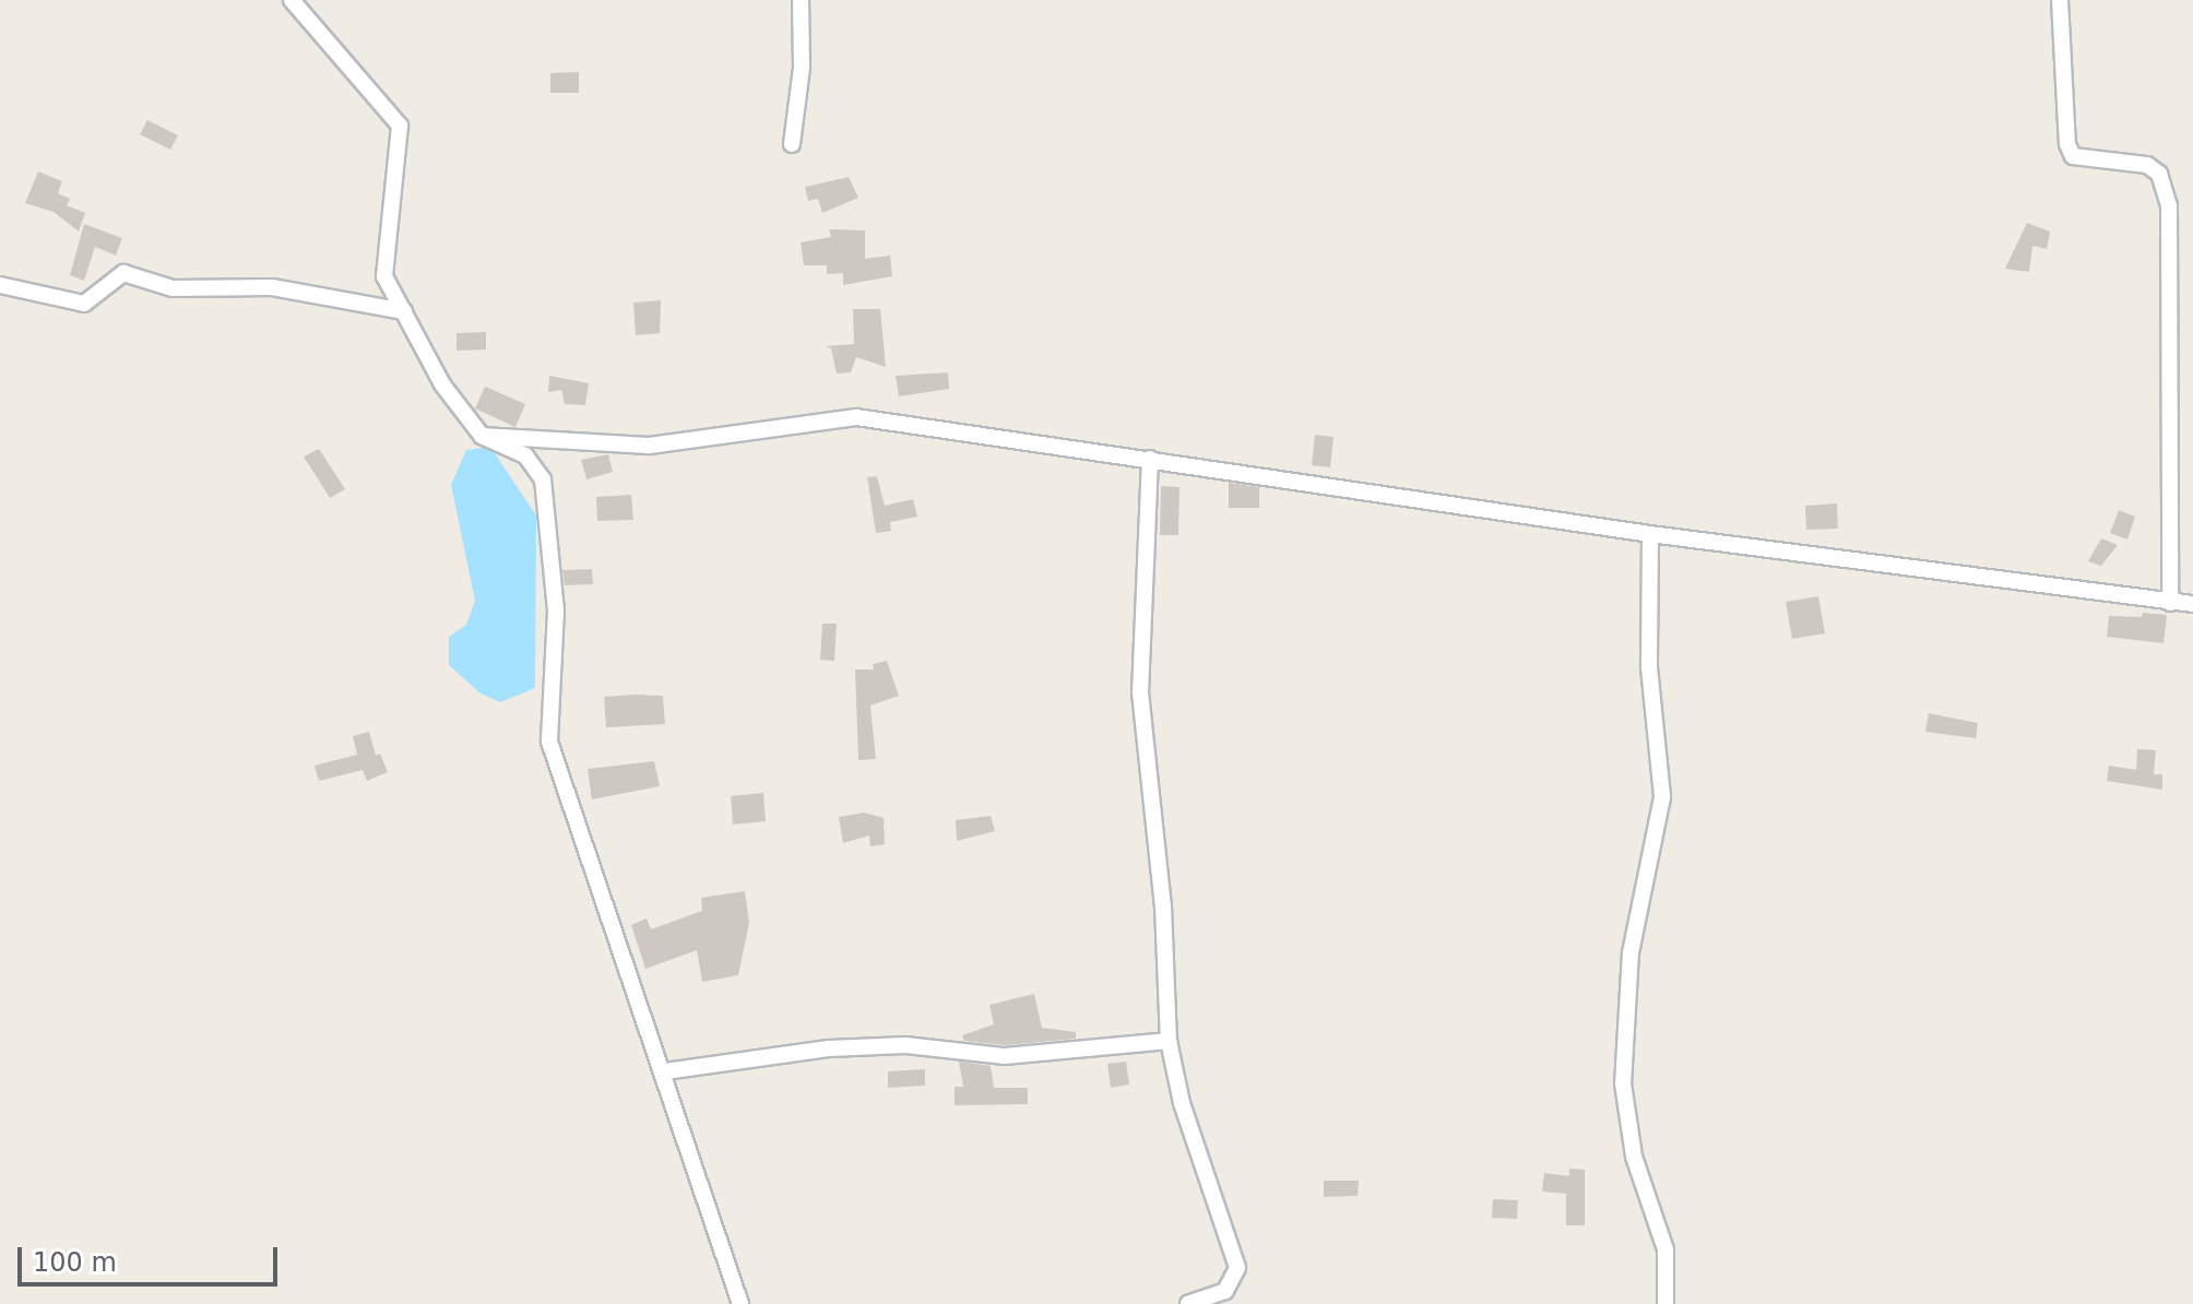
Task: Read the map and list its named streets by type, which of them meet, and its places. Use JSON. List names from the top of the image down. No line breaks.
{"scale_bar":"100 m"}
